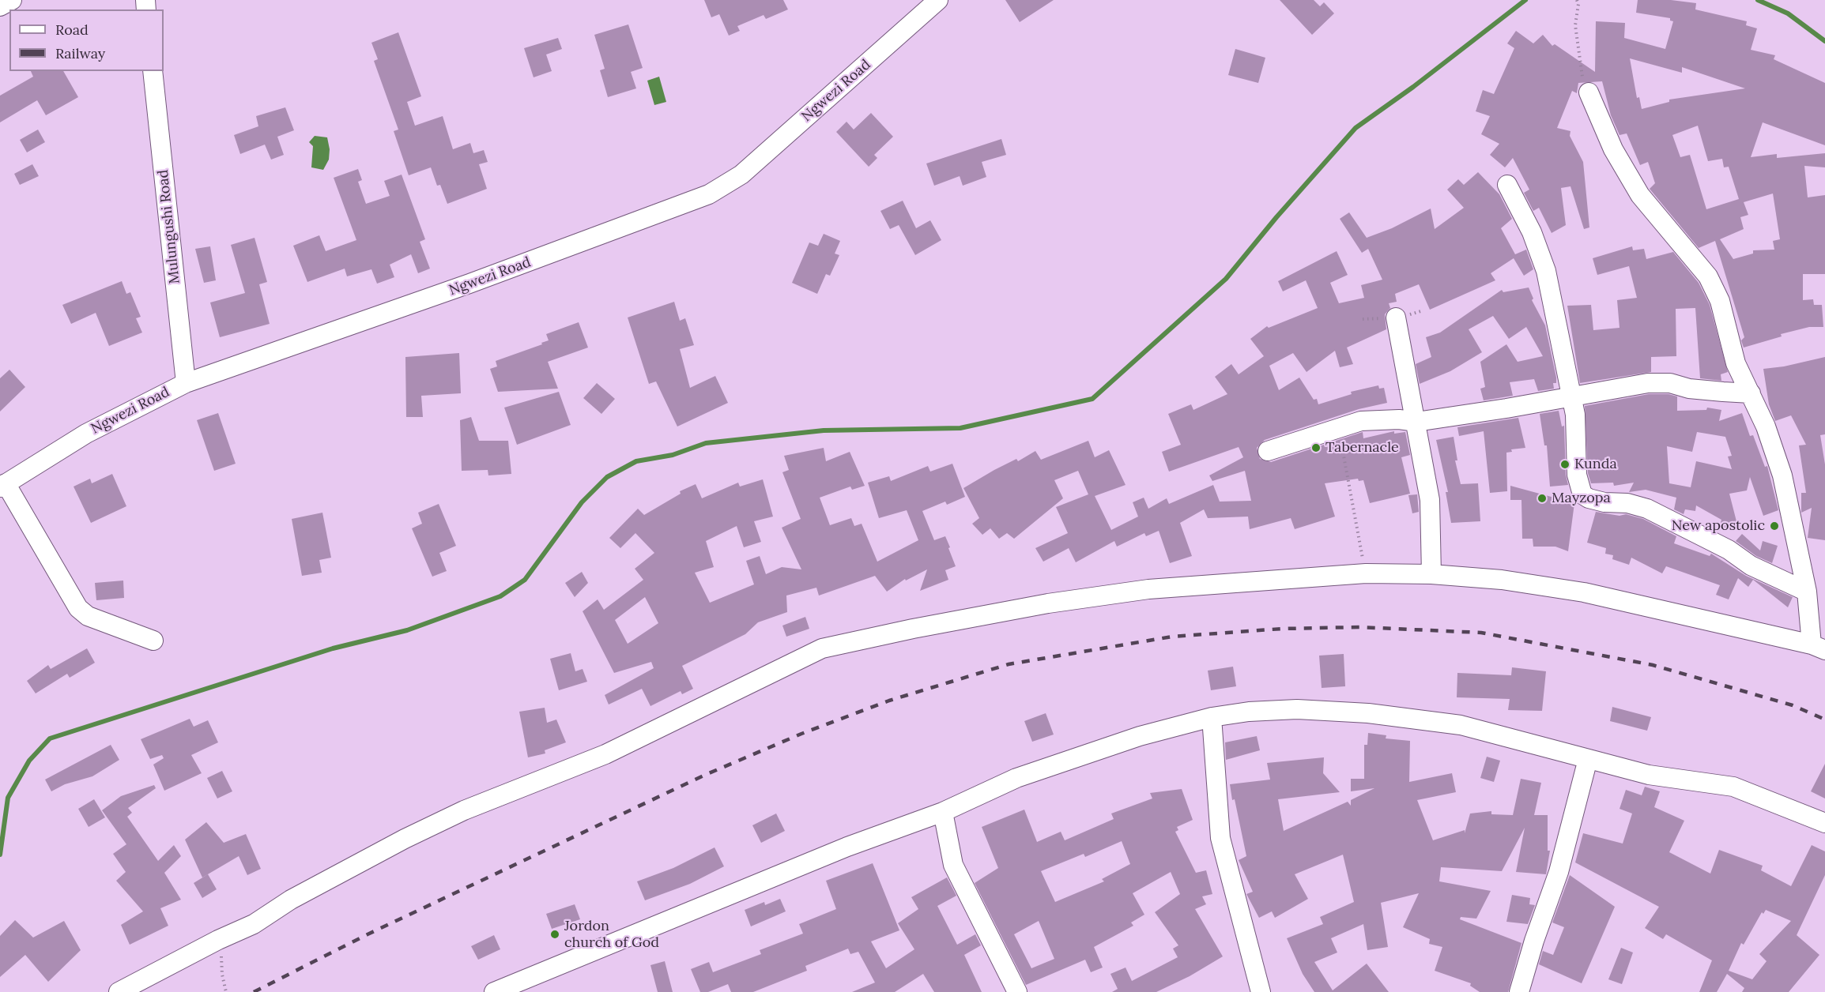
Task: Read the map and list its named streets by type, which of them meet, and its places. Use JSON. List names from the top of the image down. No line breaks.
{"streets":{"street":["Ngwezi Road","Mulungushi Road"]},"crossings":[["Ngwezi Road","Mulungushi Road"]],"places":["Tabernacle","Kunda","Mayzopa","New apostolic","Jordon church of God"],"legend":["Road","Railway"]}
